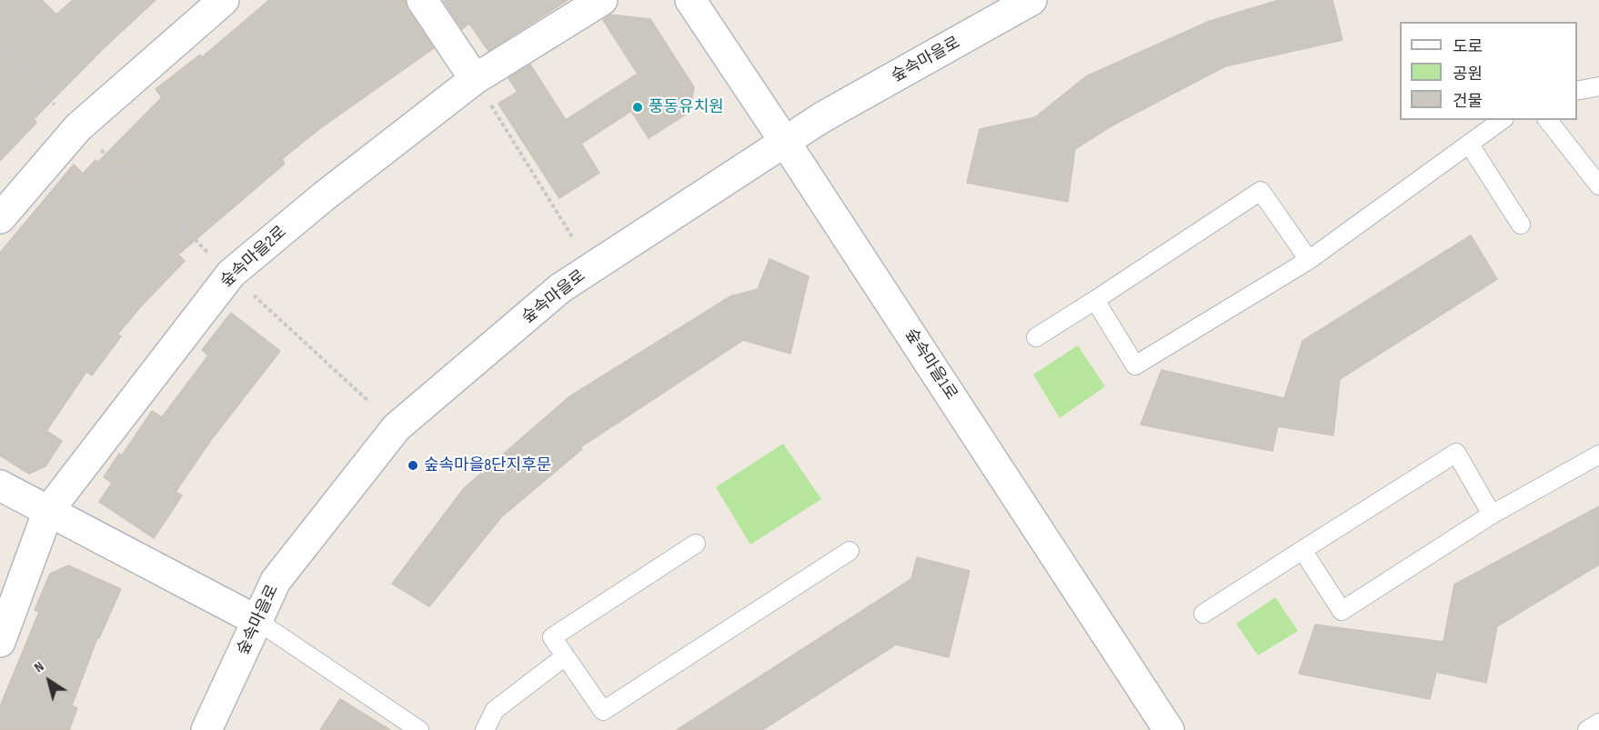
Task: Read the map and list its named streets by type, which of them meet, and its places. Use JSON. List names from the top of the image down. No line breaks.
{"streets":{"street":["숲속마을로","숲속마을2로","숲속마을1로"]},"crossings":[["숲속마을로","숲속마을1로"]],"places":["풍동유치원","숲속마을8단지후문"],"legend":["도로","공원","건물"],"north":"top left"}
